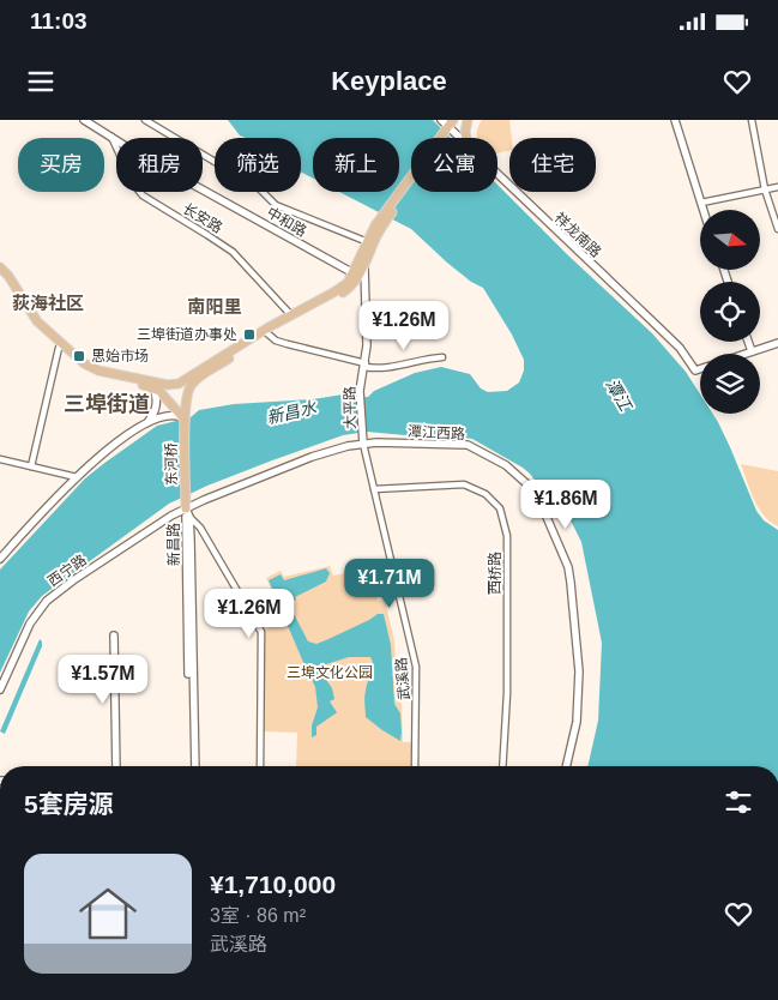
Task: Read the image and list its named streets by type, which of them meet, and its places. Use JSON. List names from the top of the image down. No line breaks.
{"streets":{"main road":["东河桥"],"street":["长安路","中和路","祥龙南路","大平路","潭江西路","新昌路","西宁路","西桥路","武溪路"]},"crossings":[["长安路","中和路"],["大平路","潭江西路"],["大平路","东河桥"],["大平路","武溪路"],["潭江西路","东河桥"],["潭江西路","新昌路"],["潭江西路","西宁路"],["潭江西路","武溪路"],["东河桥","新昌路"],["东河桥","西宁路"],["新昌路","西宁路"],["西桥路","武溪路"]],"districts":["荻海社区","南阳里","三埠街道"],"water":["潭江","新昌水"],"parks":["三埠文化公园"],"places":{"transit":["三埠街道办事处","思始市场"]},"north":"right","page":{"status":"11:03","header":"Keyplace","chip":["买房","租房","筛选","新上","公寓","住宅"],"price":["¥1.26M","¥1.86M","¥1.71M","¥1.26M","¥1.57M"],"heading":"5套房源","list":[{"name":"¥1,710,000","note":"3室 · 86 m² · 武溪路"}]}}
